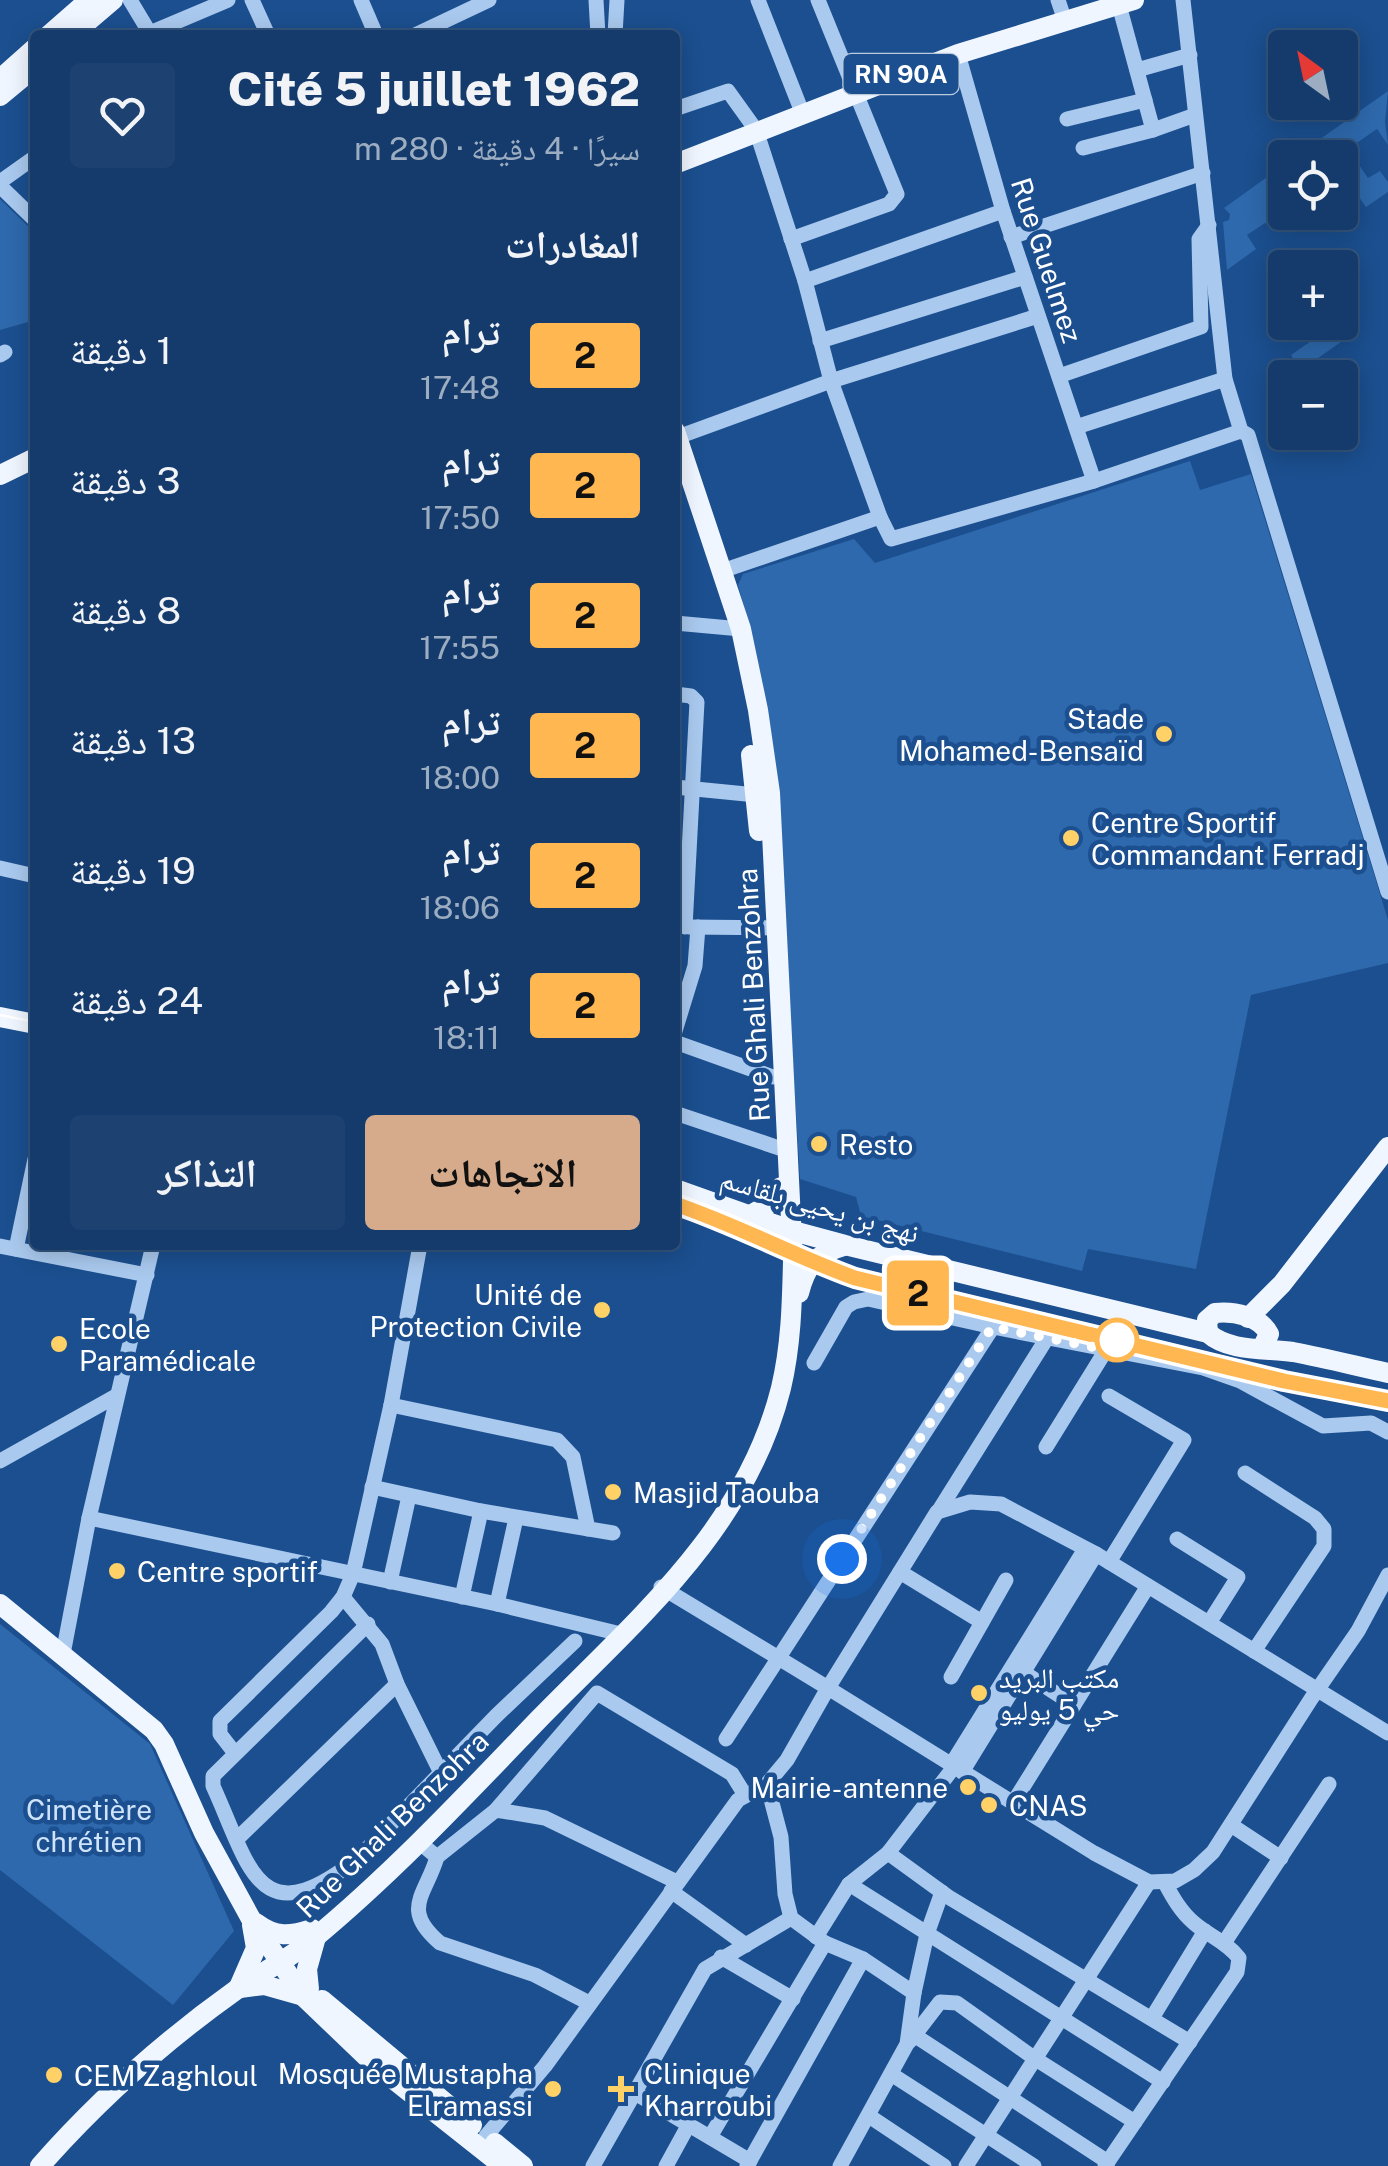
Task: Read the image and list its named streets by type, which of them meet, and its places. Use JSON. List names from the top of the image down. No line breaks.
{"streets":{"main road":["RN 90A","Rue Ghali Benzohra","نهج بن يحيى بلقاسم"],"street":["Rue Guelmez"]},"crossings":[["RN 90A","Rue Guelmez"],["Rue Ghali Benzohra","نهج بن يحيى بلقاسم"]],"parks":["Cimetière chrétien"],"places":{"other":["Stade Mohamed-Bensaïd","Centre Sportif Commandant Ferradj","Resto","Unité de Protection Civile","Ecole Paramédicale","Masjid Taouba","Centre sportif","مكتب البريد حي 5 يوليو","Mairie-antenne","CNAS","CEM Zaghloul","Mosquée Mustapha Elramassi"],"health":["Clinique Kharroubi"]},"lines":["tram line 2"],"north":"top left","page":{"on_map":"2","map_buttons":["+","−"],"heading":[["Cité 5 juillet 1962","سيرًا · 4 دقيقة · 280 m"],"المغادرات"],"list":[{"mark":"2","name":"ترام","note":"17:48","value":"1 دقيقة"},{"mark":"2","name":"ترام","note":"17:50","value":"3 دقيقة"},{"mark":"2","name":"ترام","note":"17:55","value":"8 دقيقة"},{"mark":"2","name":"ترام","note":"18:00","value":"13 دقيقة"},{"mark":"2","name":"ترام","note":"18:06","value":"19 دقيقة"},{"mark":"2","name":"ترام","note":"18:11","value":"24 دقيقة"}],"buttons":["الاتجاهات","التذاكر"]}}
